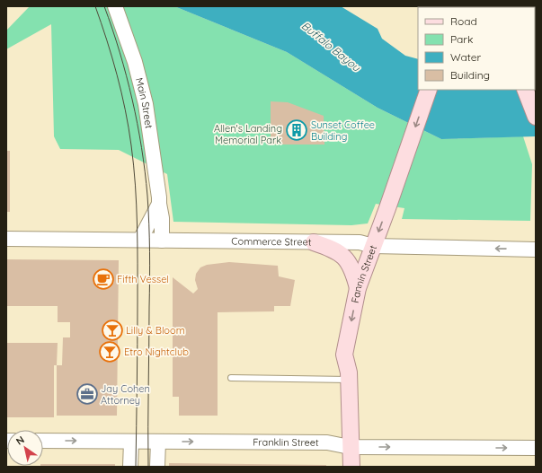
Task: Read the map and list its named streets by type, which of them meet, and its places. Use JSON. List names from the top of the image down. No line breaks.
{"streets":{"main road":["Main Street","Commerce Street","Fannin Street","Franklin Street"]},"crossings":[["Main Street","Commerce Street"],["Commerce Street","Fannin Street"],["Fannin Street","Franklin Street"]],"one_way":["Fannin Street","Franklin Street"],"water":["Buffalo Bayou"],"parks":["Allen's Landing Memorial Park"],"places":{"building":["Sunset Coffee Building"],"cafe":["Fifth Vessel"],"bar":["Lilly & Bloom","Etro Nightclub"],"office":["Jay Cohen Attorney"]},"legend":["Road","Park","Water","Building"],"north":"top left"}
